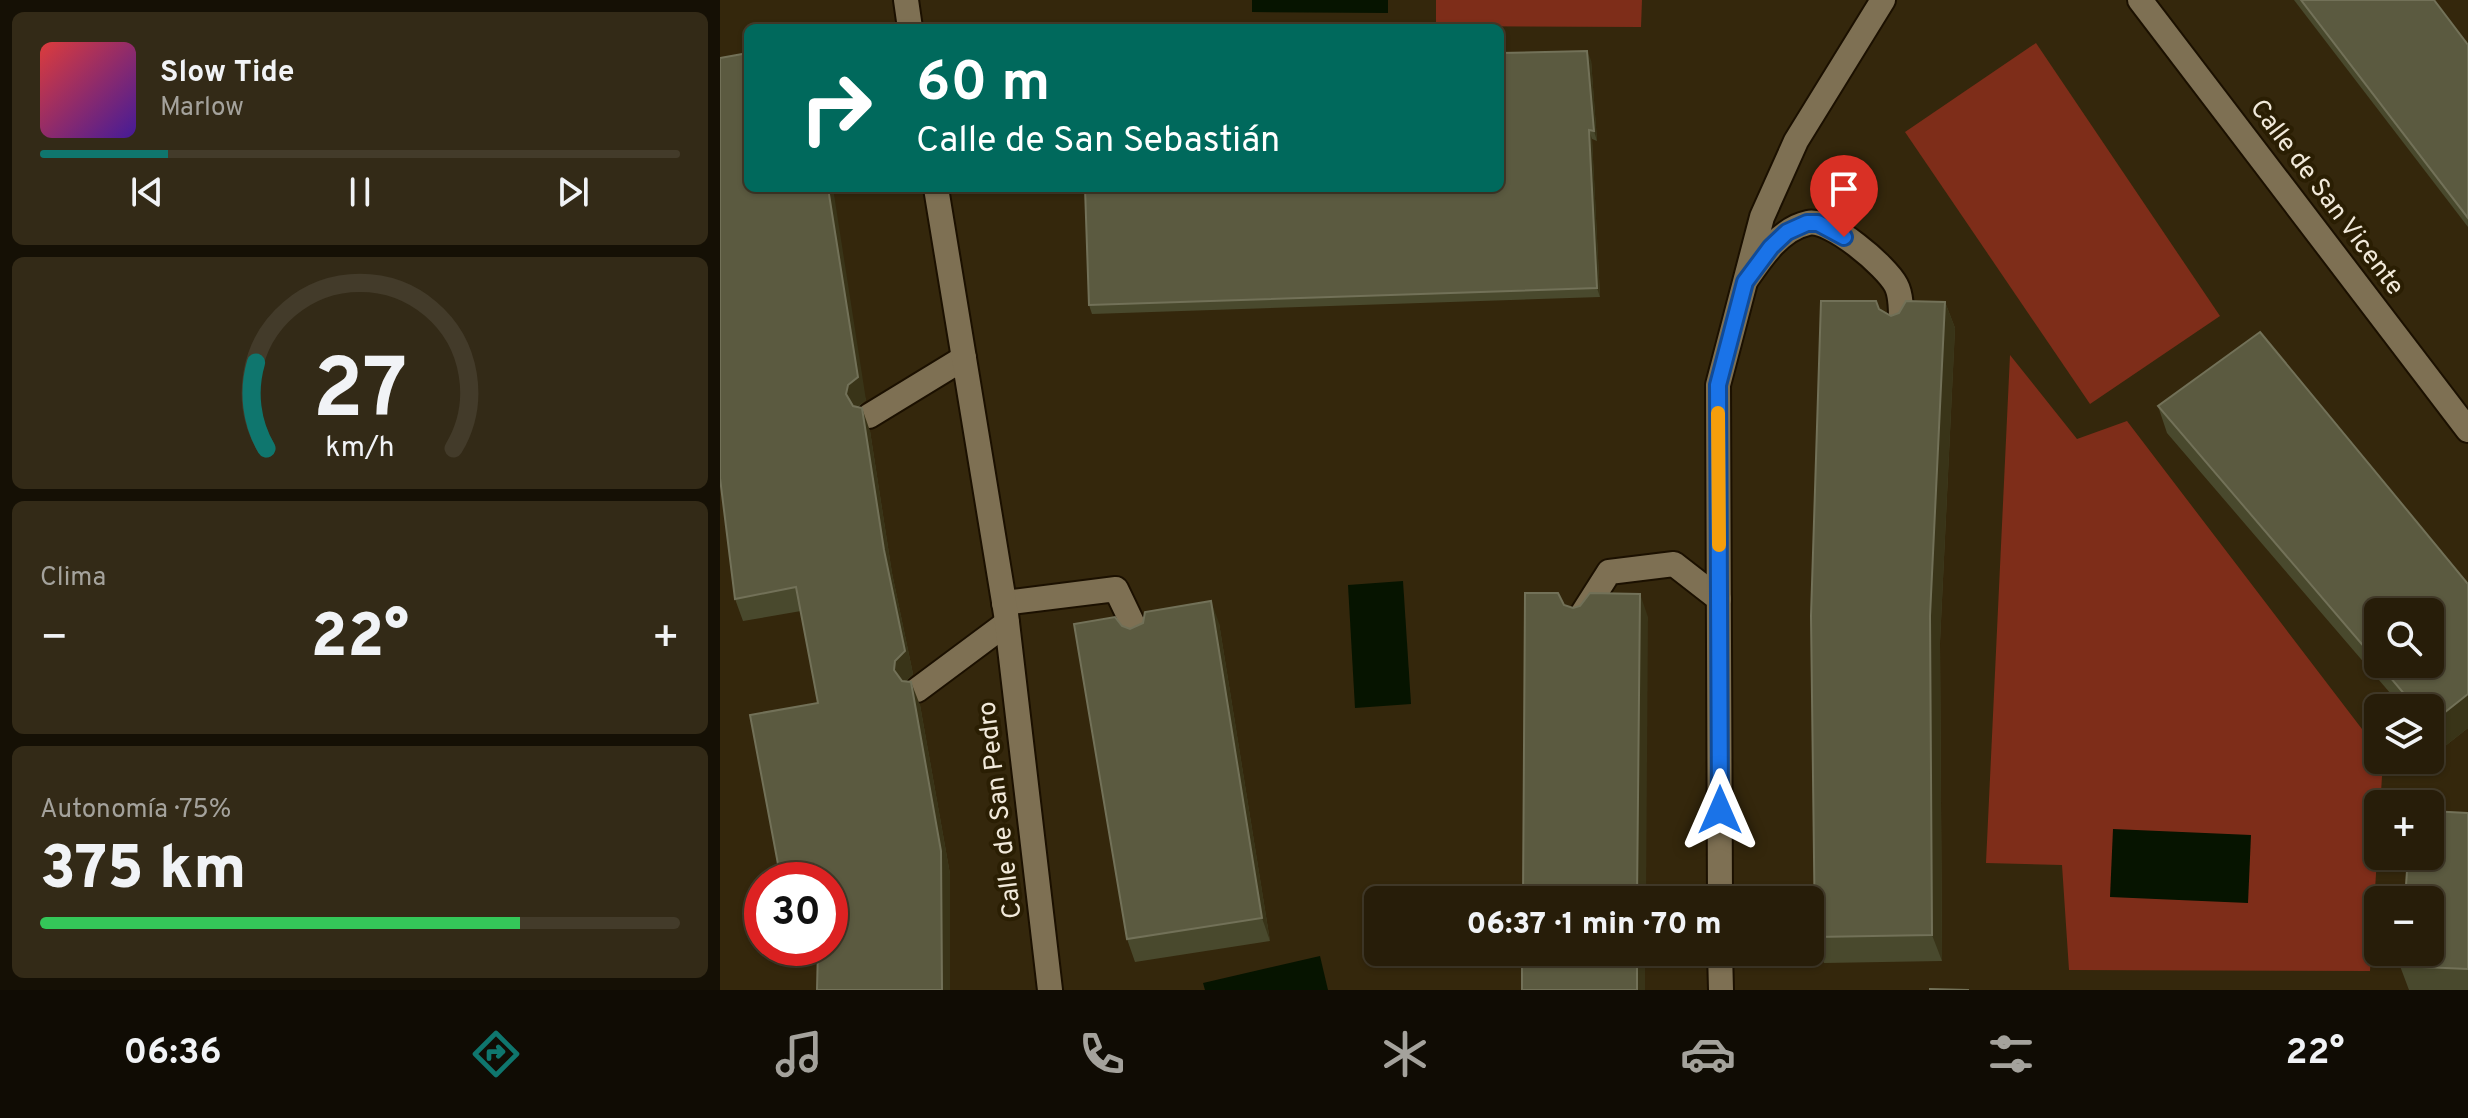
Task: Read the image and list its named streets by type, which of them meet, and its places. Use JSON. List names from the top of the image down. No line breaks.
{"streets":{"street":["Calle de San Vicente","Calle de San Pedro"]},"page":{"turn":["60 m","Calle de San Sebastián"],"song":["Slow Tide","Marlow"],"tile":["Clima",["Autonomía · 75%","375 km"]],"map_buttons":["+","−"],"heat":["−","22°","+"],"limit":"30","trip":"06:37 · 1 min · 70 m","tabs":["06:36","22°"],"gauge":["27","km/h"]}}
